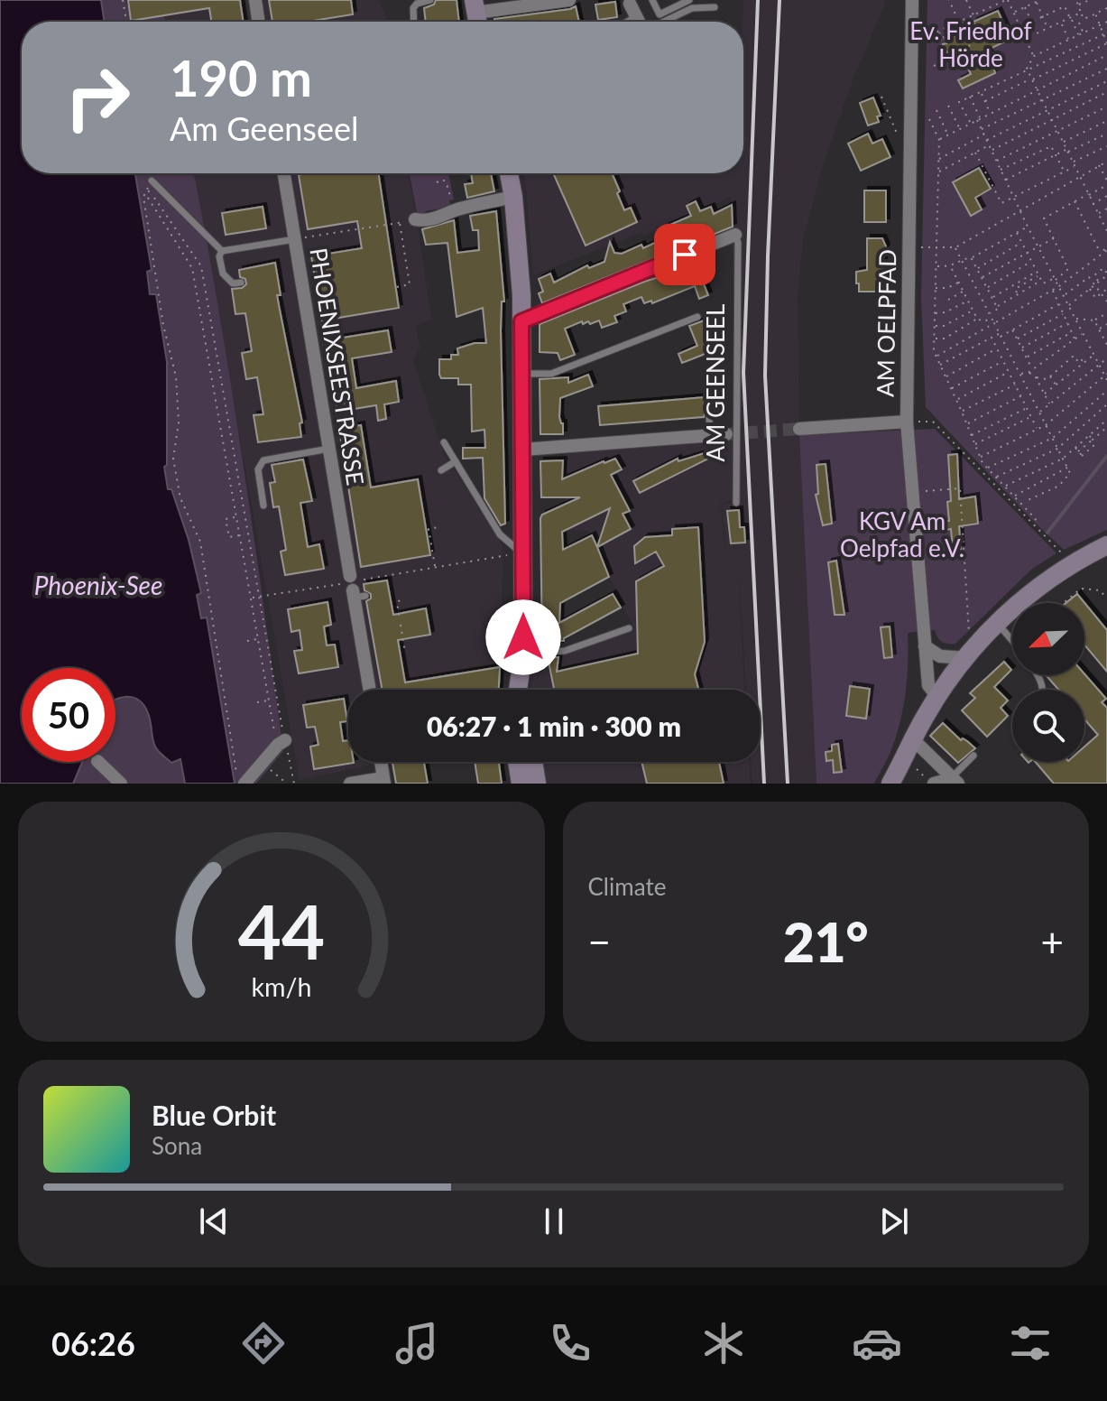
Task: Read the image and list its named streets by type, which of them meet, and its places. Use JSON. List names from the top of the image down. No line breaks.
{"streets":{"street":["AM OELPFAD","PHOENIXSEESTRASSE","AM GEENSEEL"]},"water":["Phoenix-See"],"parks":["Ev. Friedhof Hörde","KGV Am Oelpfad e.V."],"north":"bottom left","page":{"turn":["190 m","Am Geenseel"],"limit":"50","trip":"06:27 · 1 min · 300 m","tile":"Climate","heat":["−","21°","+"],"song":["Blue Orbit","Sona"],"tabs":"06:26","gauge":["44","km/h"]}}
